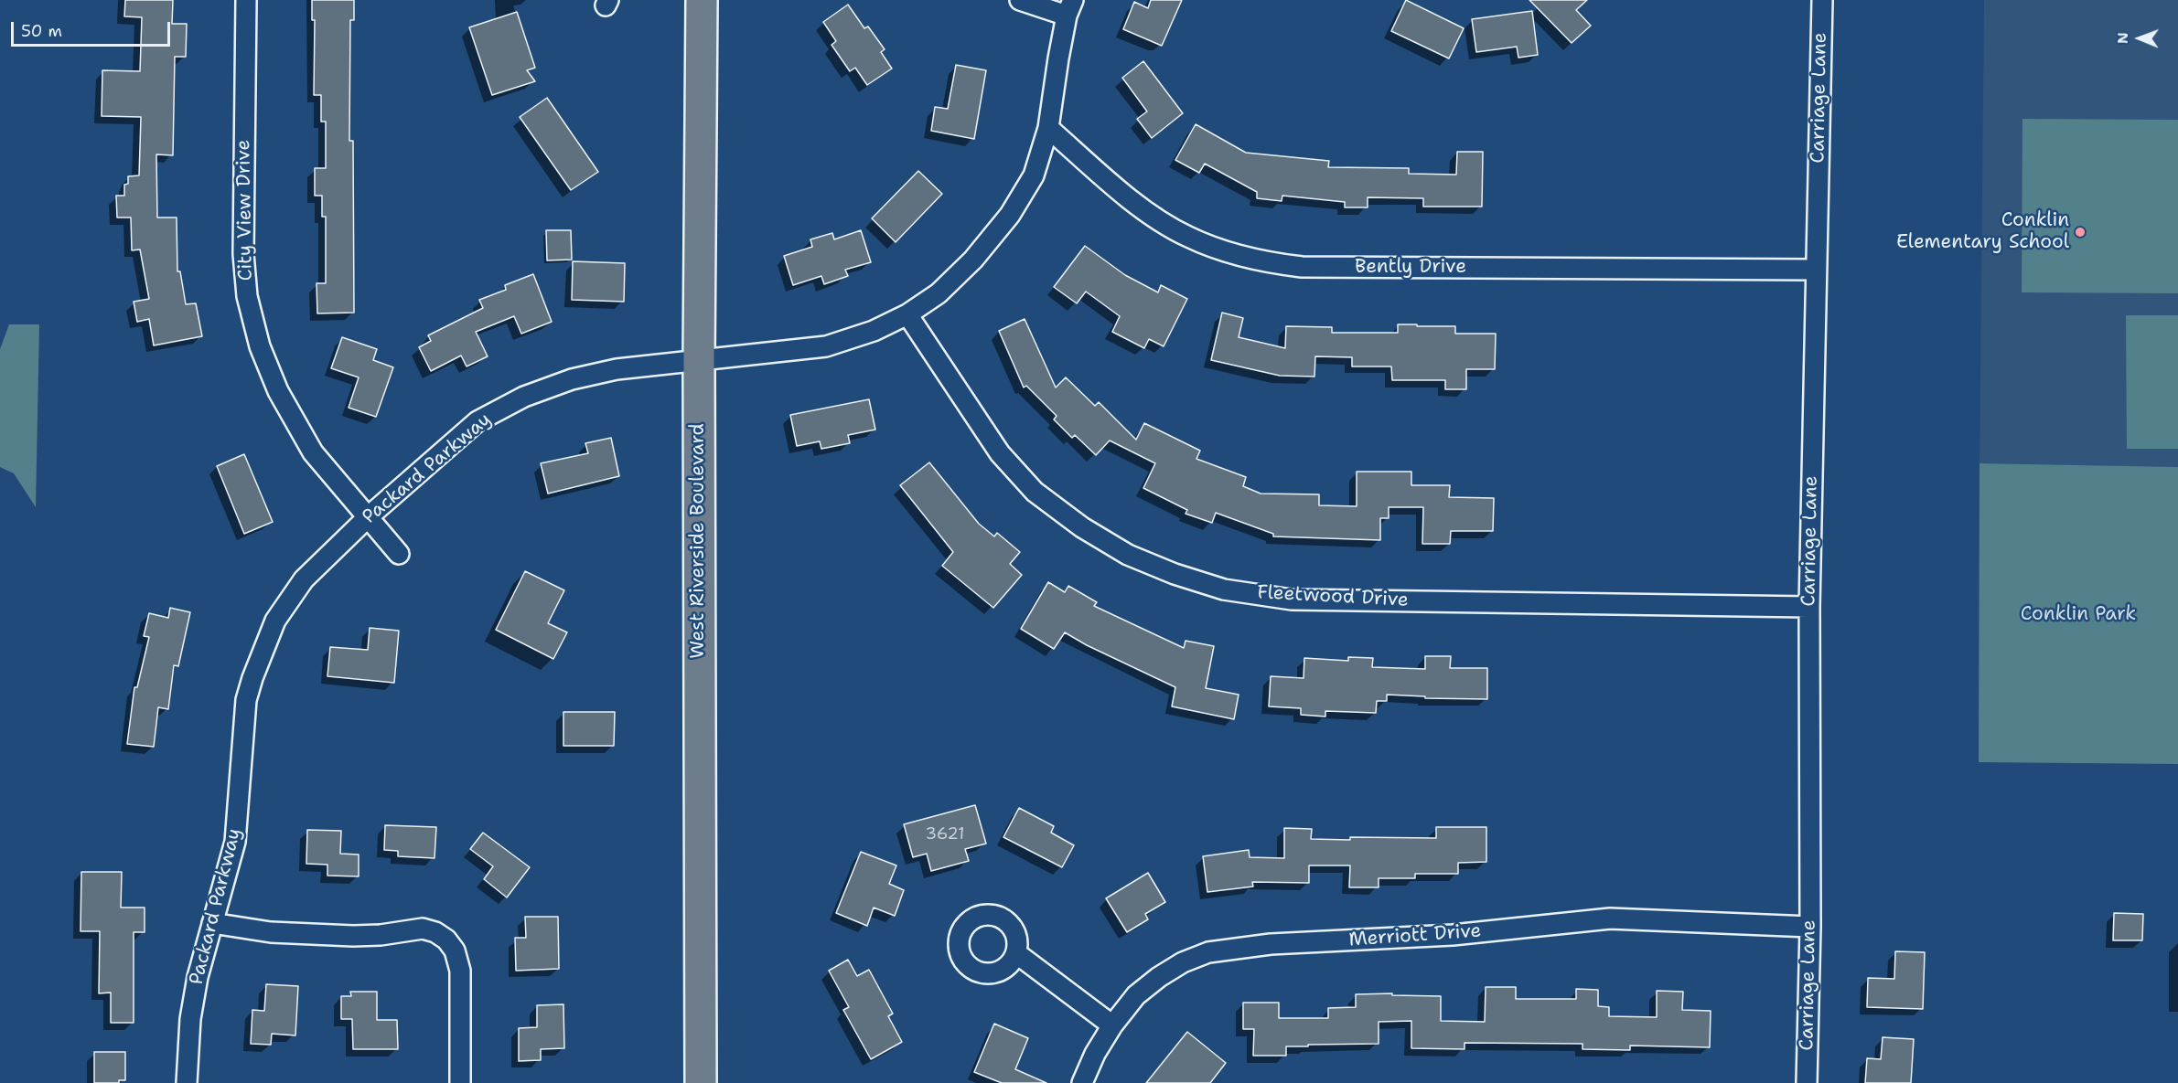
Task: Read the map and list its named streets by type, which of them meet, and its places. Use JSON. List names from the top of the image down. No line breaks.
{"streets":{"main road":["West Riverside Boulevard"],"street":["Carriage Lane","City View Drive","Bently Drive","Packard Parkway","Fleetwood Drive","Merriott Drive"]},"crossings":[["Carriage Lane","Bently Drive"],["Carriage Lane","Fleetwood Drive"],["Carriage Lane","Merriott Drive"],["City View Drive","Packard Parkway"],["Bently Drive","Packard Parkway"],["Packard Parkway","West Riverside Boulevard"],["Packard Parkway","Fleetwood Drive"]],"parks":["Conklin Park"],"places":["Conklin Elementary School"],"house_numbers":["3621"],"scale_bar":"50 m","north":"left"}
